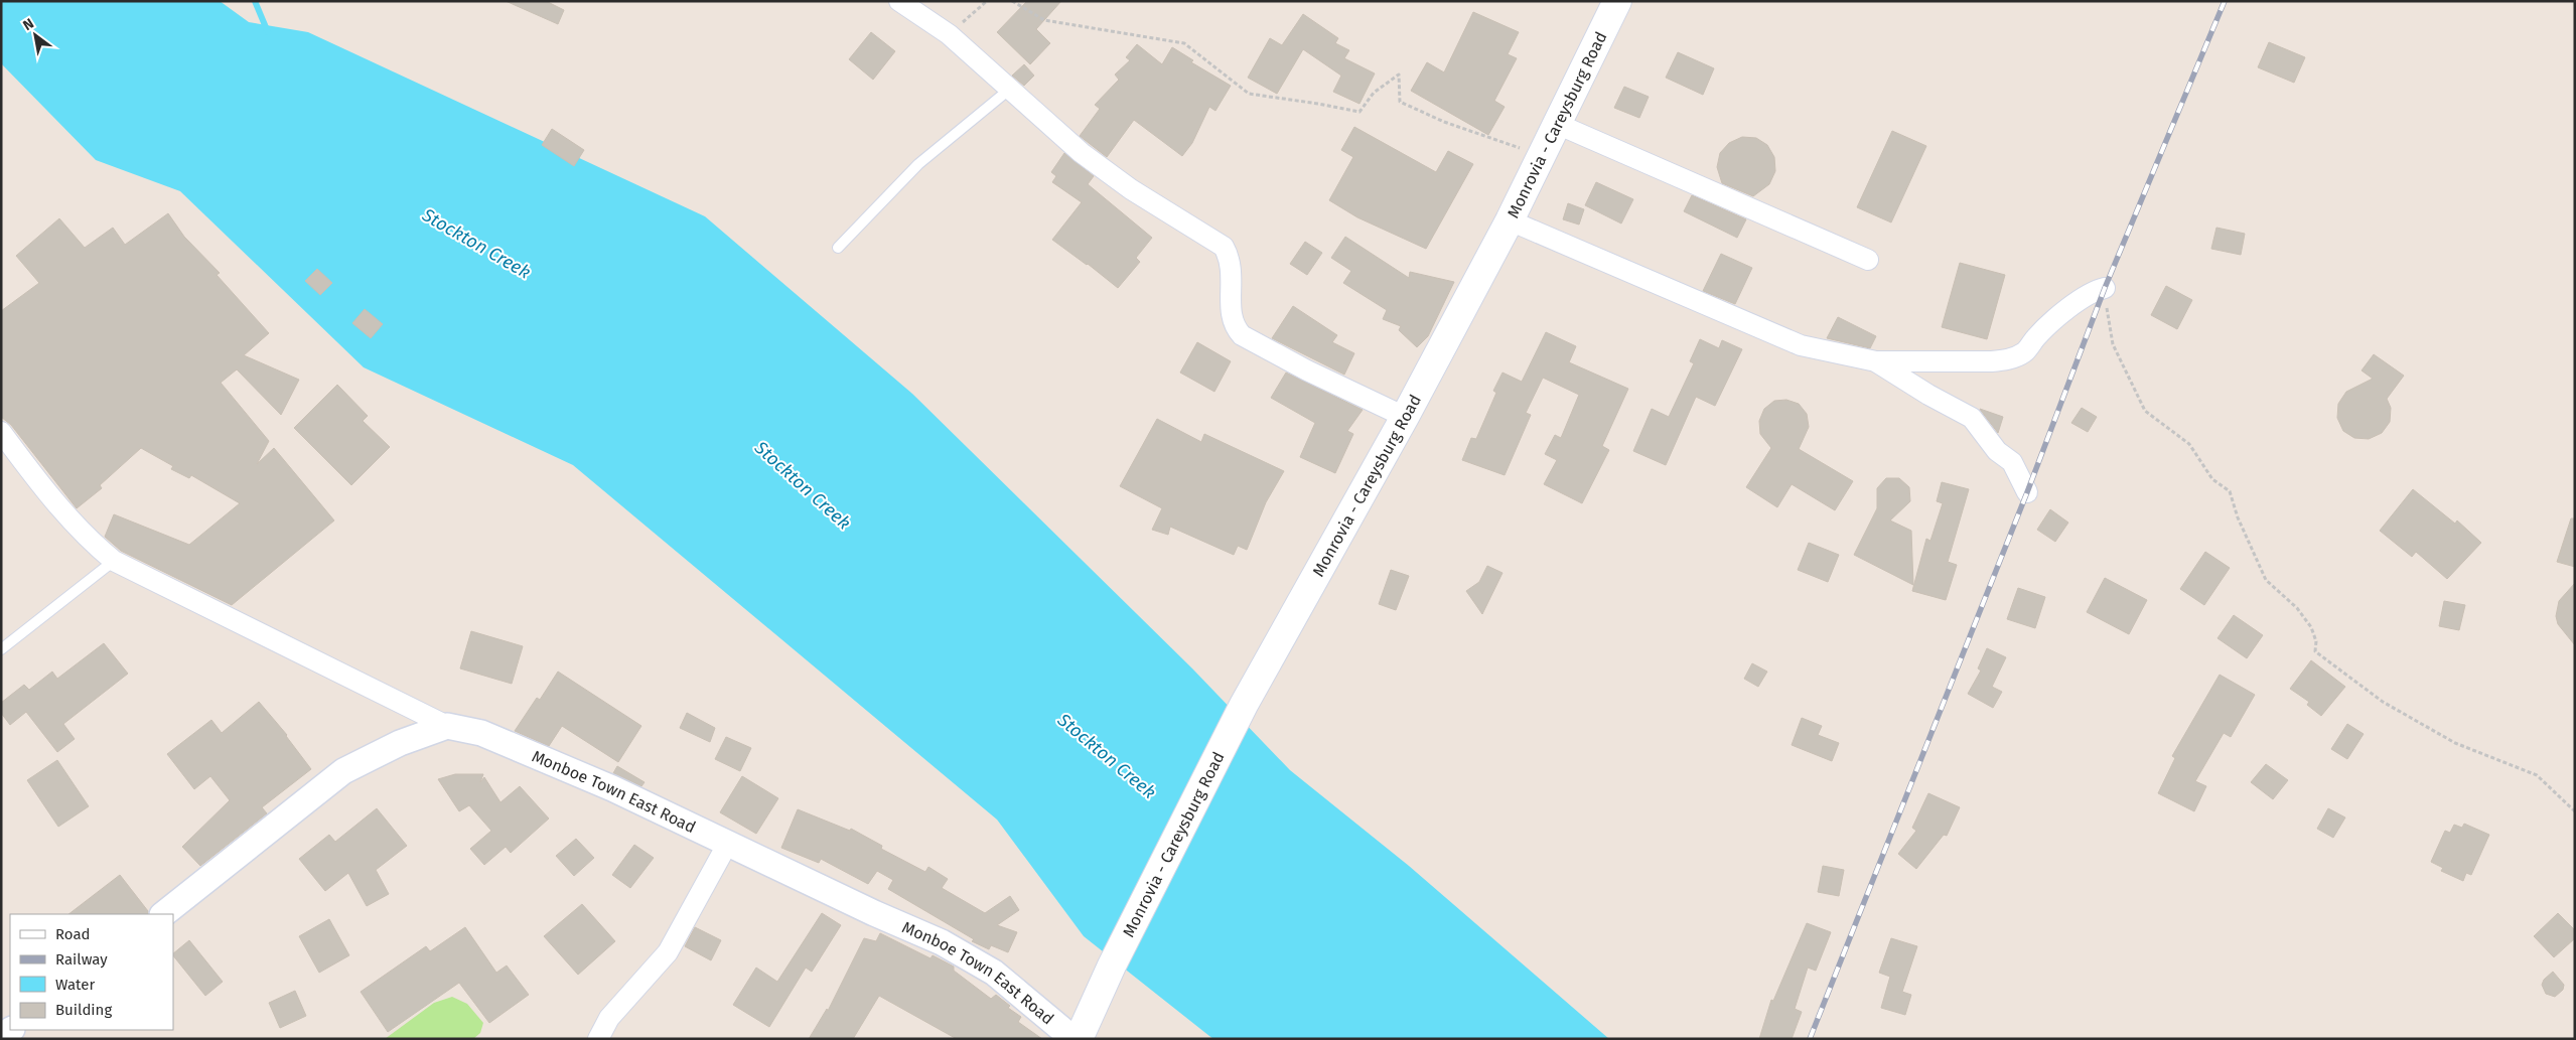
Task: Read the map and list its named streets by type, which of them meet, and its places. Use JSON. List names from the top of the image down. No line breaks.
{"streets":{"main road":["Monrovia - Careysburg Road"],"street":["Monboe Town East Road"]},"water":["Stockton Creek"],"legend":["Road","Railway","Water","Building"],"north":"top left"}
